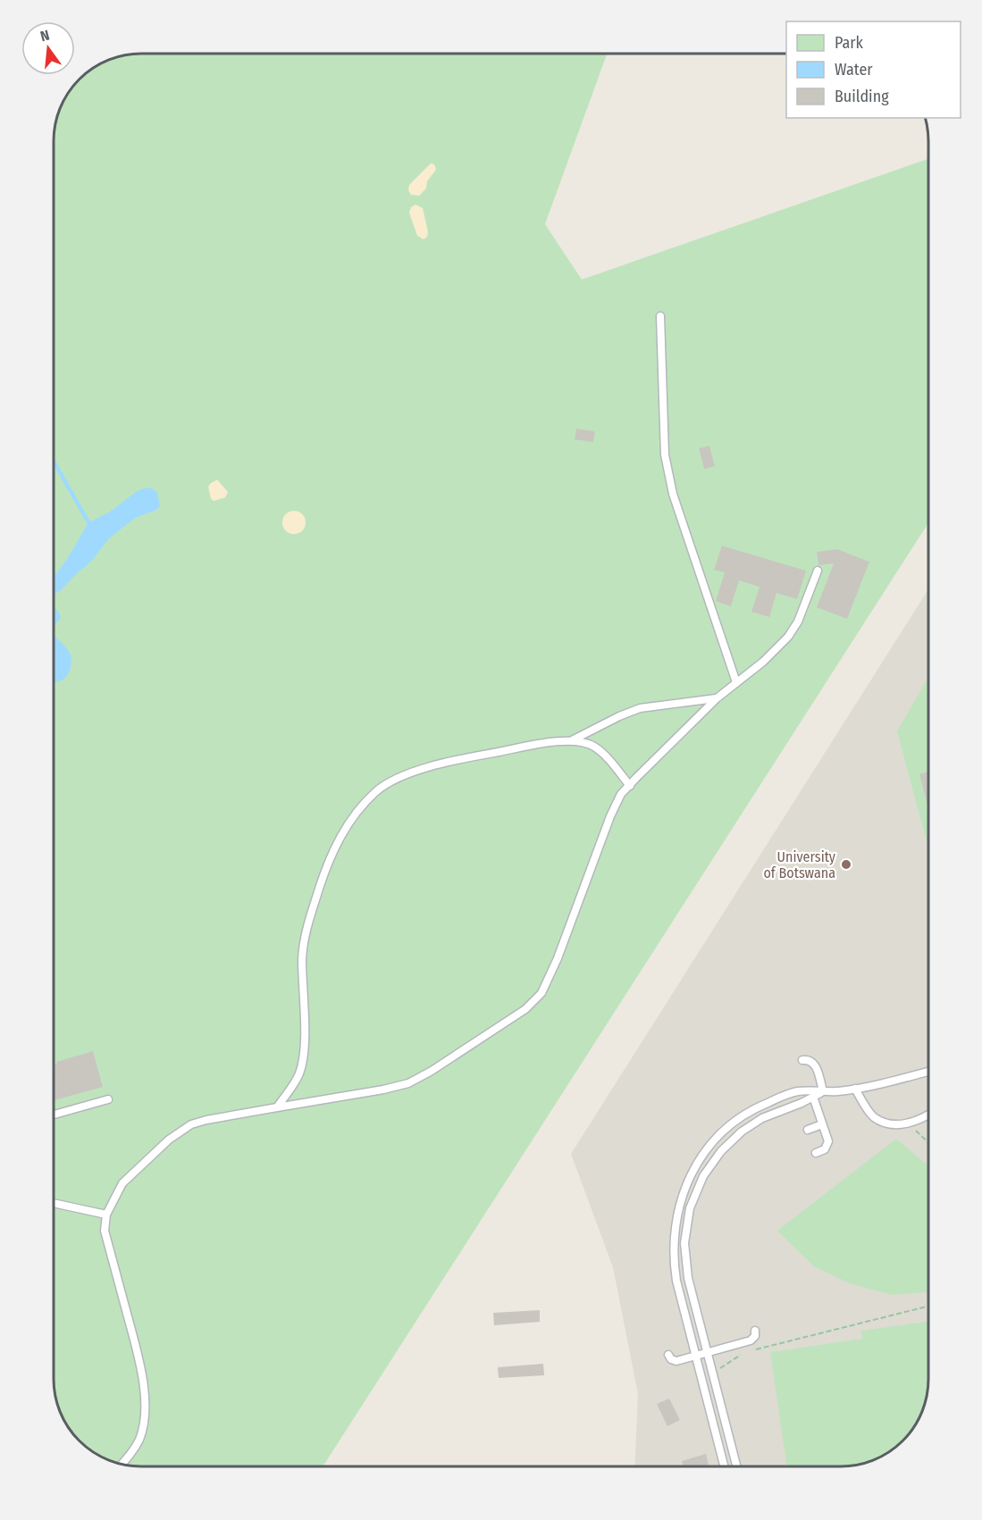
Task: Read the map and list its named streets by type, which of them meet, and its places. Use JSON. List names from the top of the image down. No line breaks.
{"places":["University of Botswana"],"legend":["Park","Water","Building"],"north":"top"}
